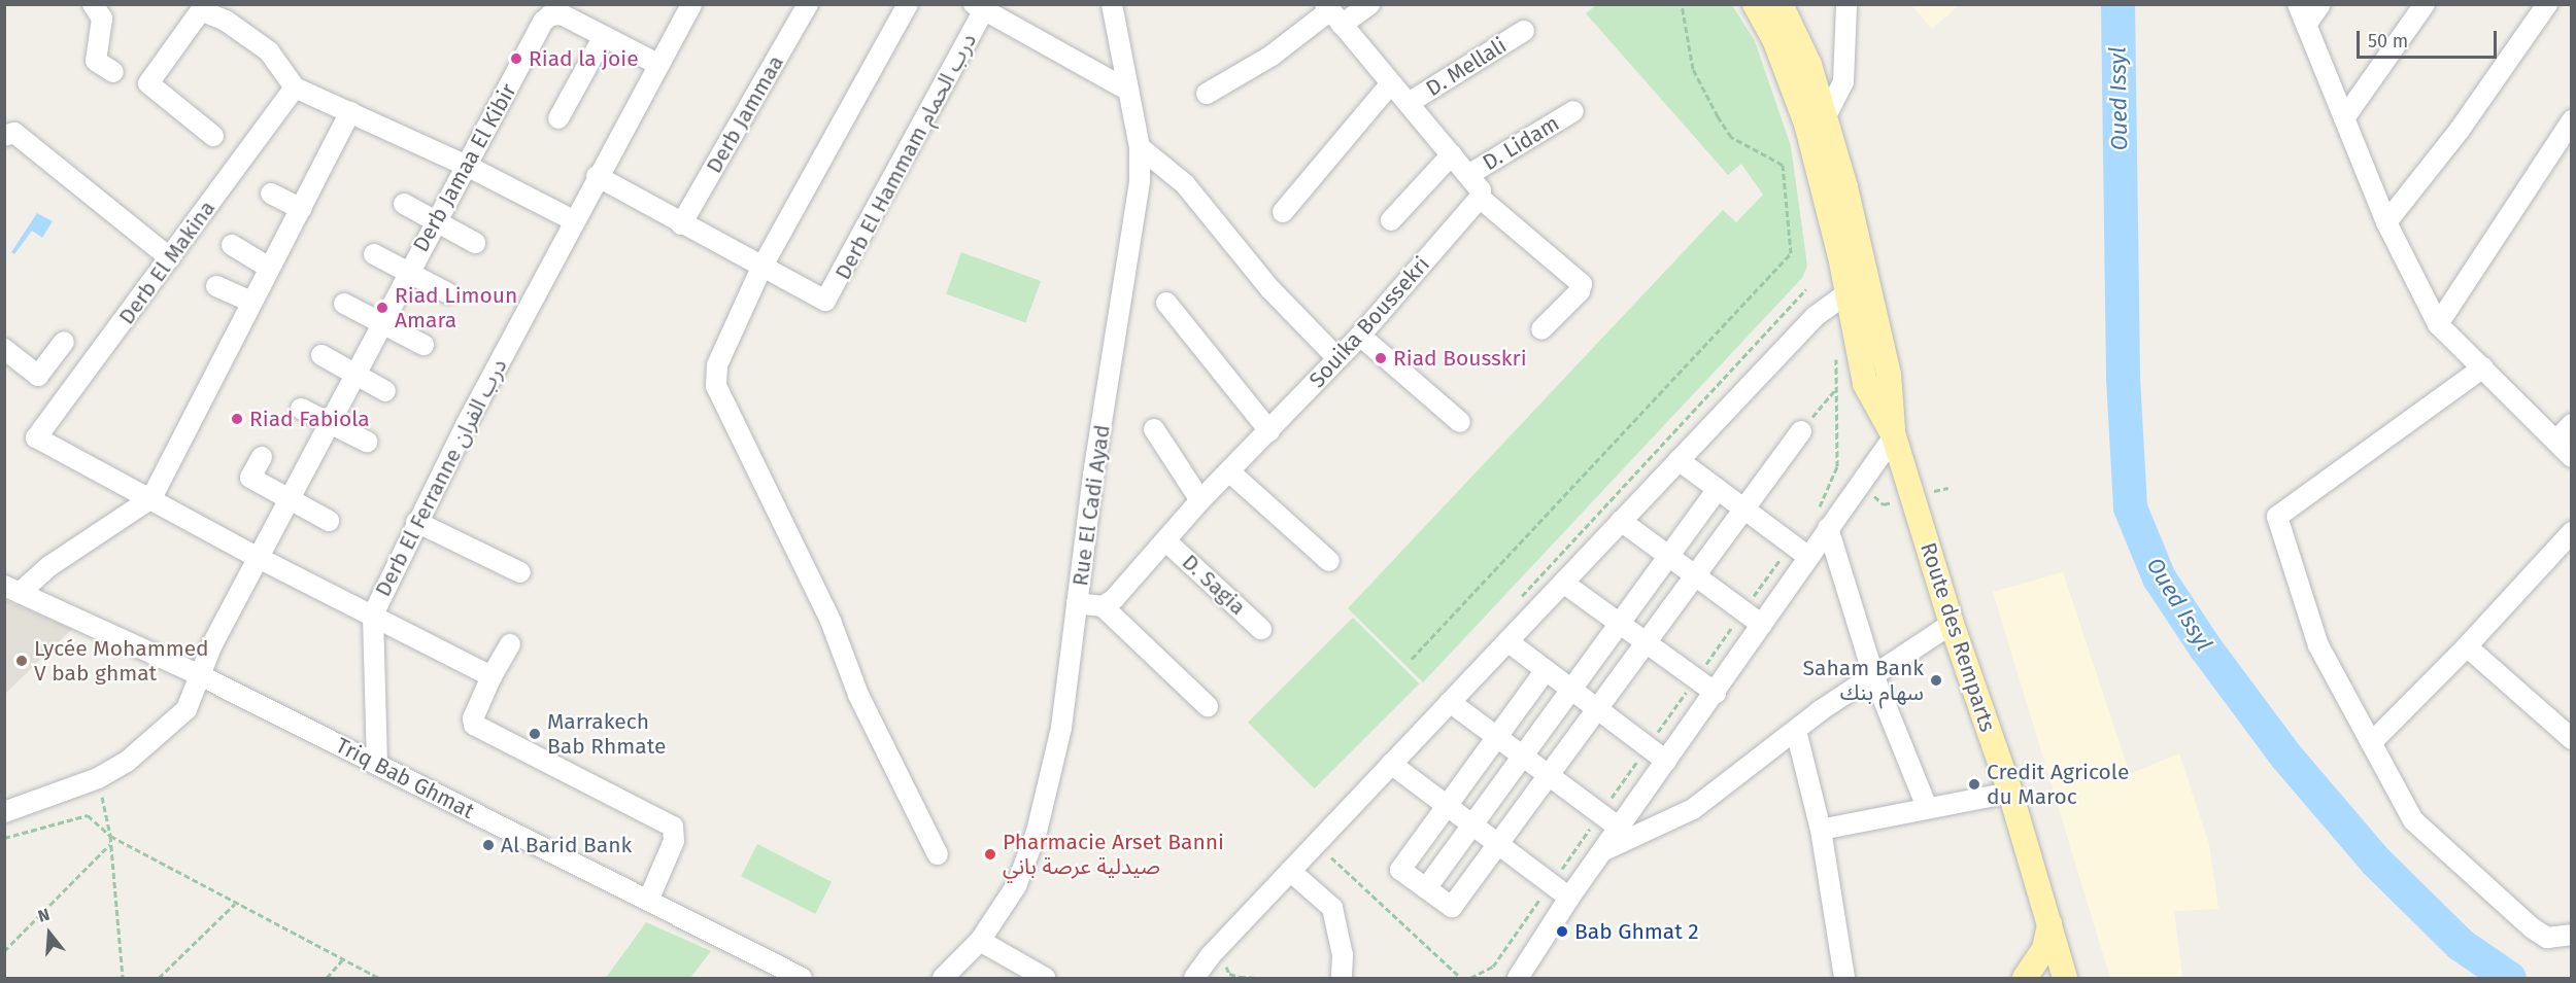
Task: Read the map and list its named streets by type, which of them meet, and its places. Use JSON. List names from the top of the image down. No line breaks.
{"streets":{"main road":["Route des Remparts"],"street":["D. Mellali","Derb Jammaa","D. Lidam","Derb El Hammam درب الحمام","Derb Jamaa El Kibir","Derb El Makina","Souika Boussekri","Derb El Ferranne درب الفران","Rue El Cadi Ayad","D. Sagia","Triq Bab Ghmat"]},"crossings":[["Derb El Hammam درب الحمام","Rue El Cadi Ayad"],["Derb Jamaa El Kibir","Triq Bab Ghmat"],["Souika Boussekri","D. Sagia"],["Derb El Ferranne درب الفران","Triq Bab Ghmat"]],"water":["Oued Issyl"],"places":["Riad la joie","Riad Limoun Amara","Riad Bousskri","Riad Fabiola","Lycée Mohammed V bab ghmat","Saham Bank سهام بنك","Marrakech Bab Rhmate","Credit Agricole du Maroc","Al Barid Bank","Pharmacie Arset Banni صيدلية عرصة باني","Bab Ghmat 2"],"scale_bar":"50 m","north":"top"}
